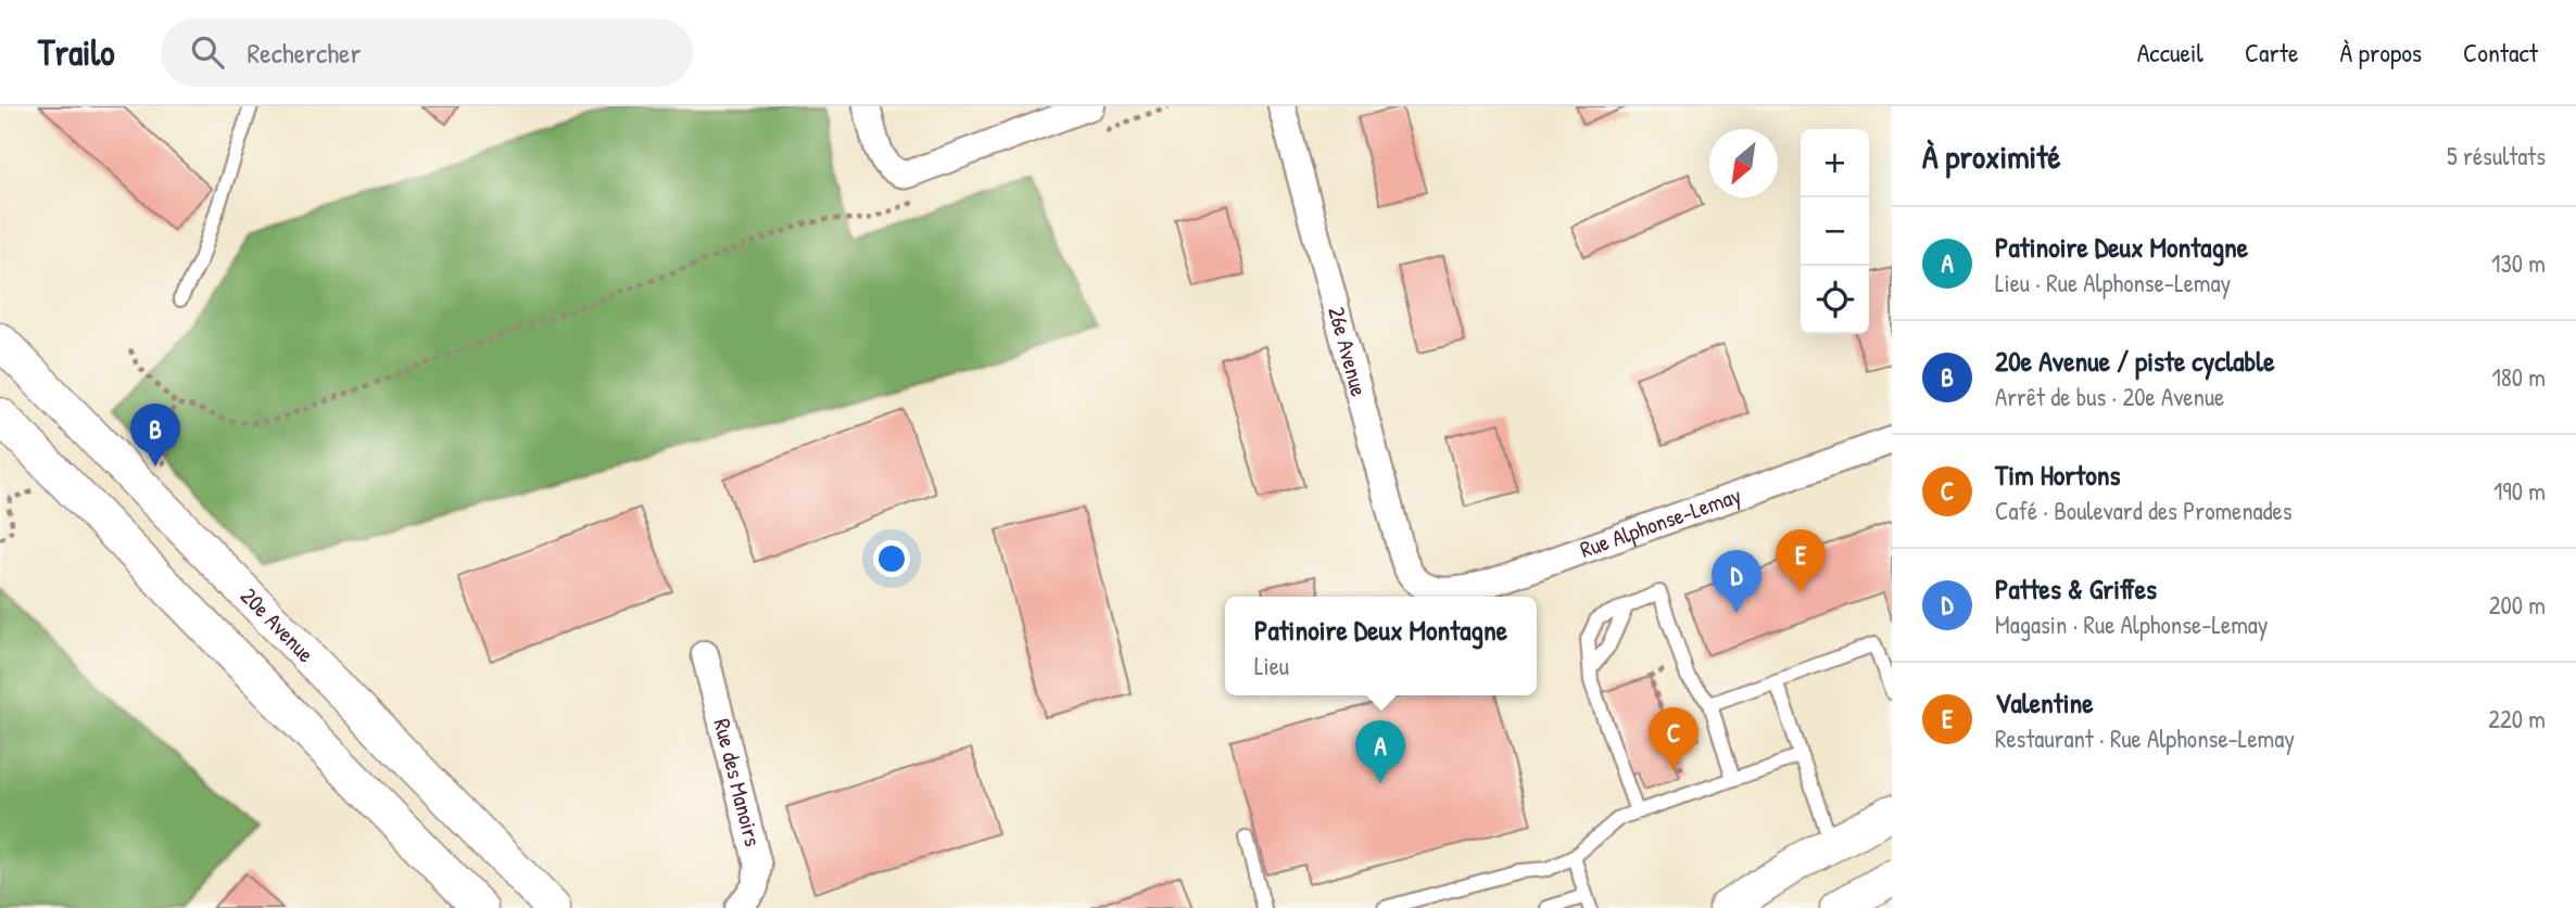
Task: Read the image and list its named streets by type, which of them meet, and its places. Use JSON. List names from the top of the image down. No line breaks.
{"streets":{"street":["26e Avenue","Rue Alphonse-Lemay","20e Avenue","Rue des Manoirs"]},"crossings":[["26e Avenue","Rue Alphonse-Lemay"]],"north":"bottom left","page":{"header":"Trailo","search":"Rechercher","nav":["Accueil","Carte","À propos","Contact"],"heading":["À proximité","5 résultats"],"map_buttons":["+","−"],"list":[{"mark":"A","name":"Patinoire Deux Montagne","note":"Lieu · Rue Alphonse-Lemay","value":"130 m"},{"mark":"B","name":"20e Avenue / piste cyclable","note":"Arrêt de bus · 20e Avenue","value":"180 m"},{"mark":"C","name":"Tim Hortons","note":"Café · Boulevard des Promenades","value":"190 m"},{"mark":"D","name":"Pattes & Griffes","note":"Magasin · Rue Alphonse-Lemay","value":"200 m"},{"mark":"E","name":"Valentine","note":"Restaurant · Rue Alphonse-Lemay","value":"220 m"}],"pins":["B","E","D","C","A"],"popup":["Patinoire Deux Montagne","Lieu"]}}
